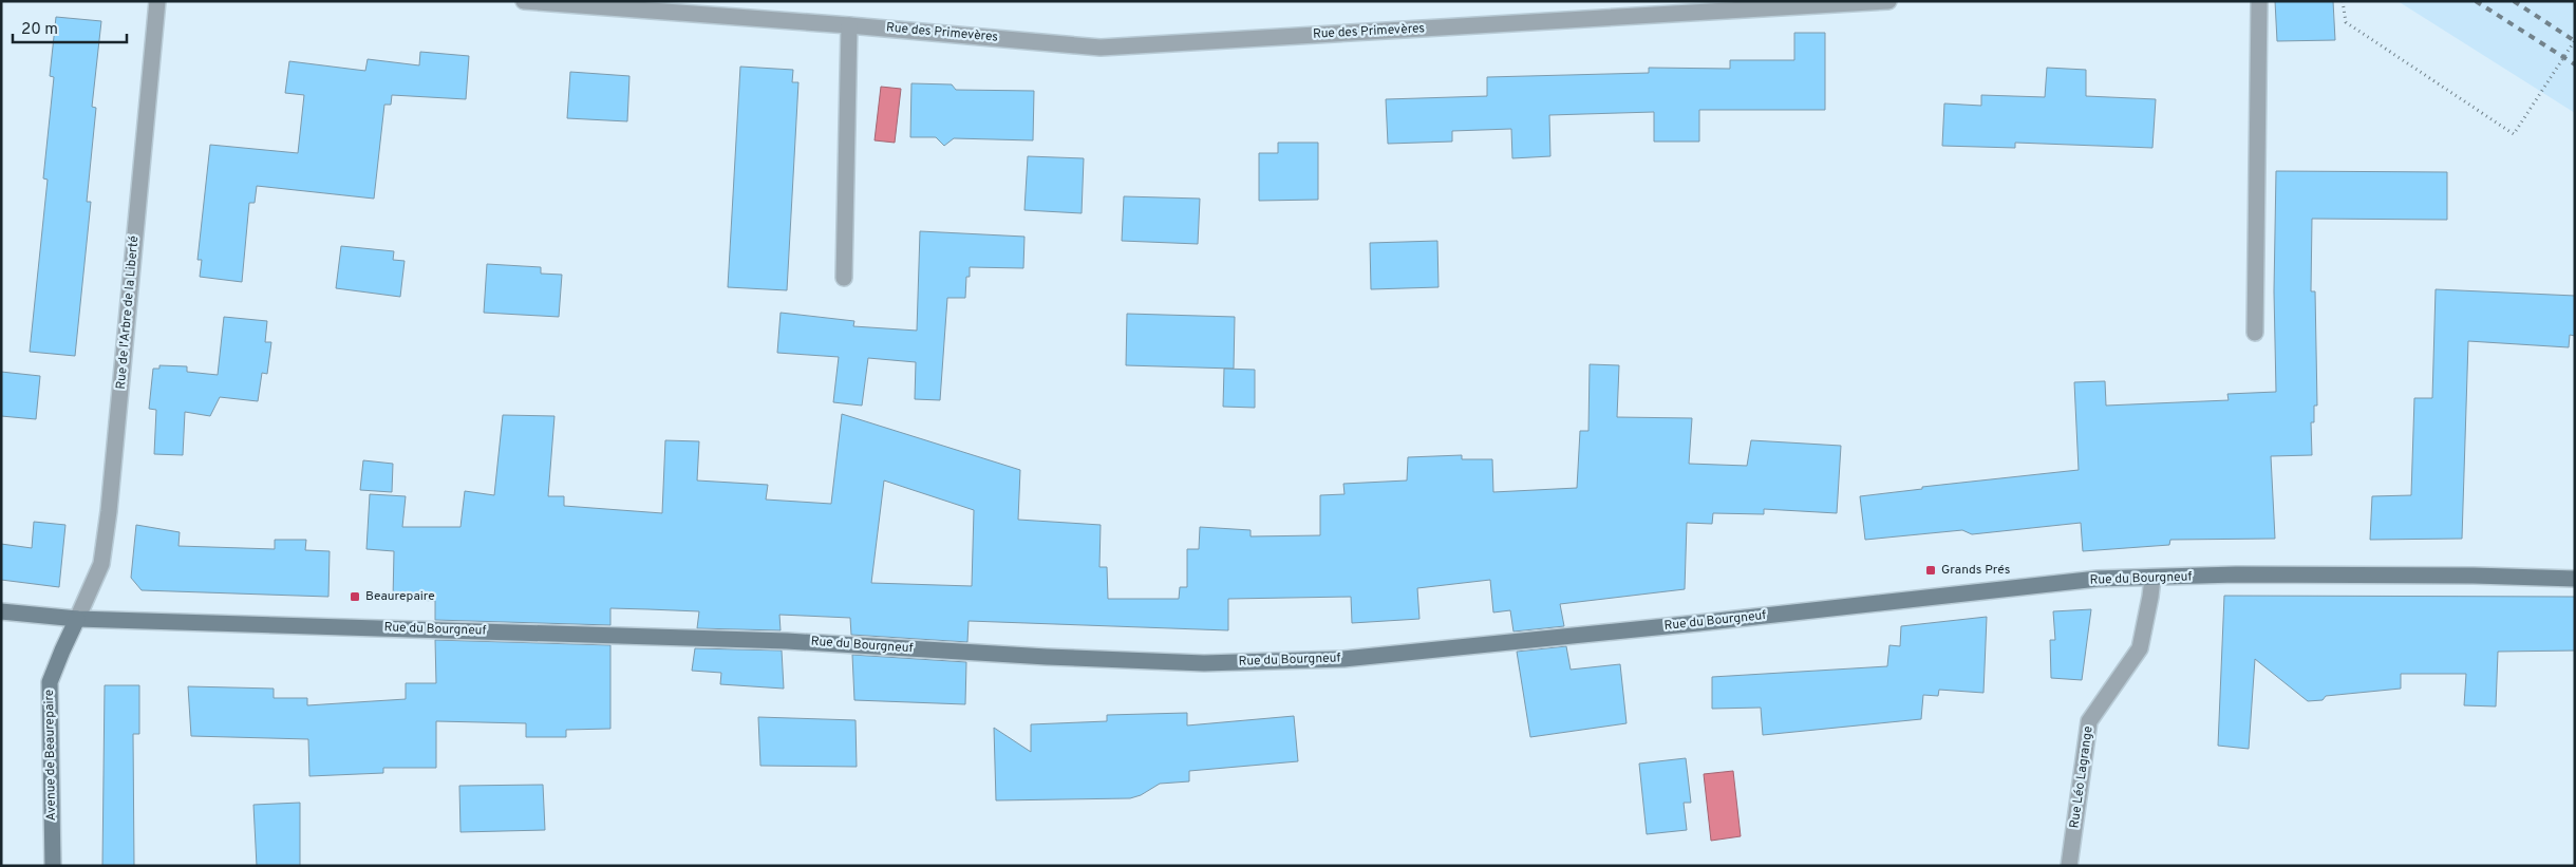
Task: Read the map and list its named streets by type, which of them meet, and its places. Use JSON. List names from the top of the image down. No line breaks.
{"streets":{"main road":["Rue du Bourgneuf","Avenue de Beaurepaire"],"street":["Rue des Primevères","Rue de l'Arbre de la Liberté","Rue Léo Lagrange"]},"crossings":[["Rue de l'Arbre de la Liberté","Rue du Bourgneuf"],["Rue de l'Arbre de la Liberté","Avenue de Beaurepaire"],["Rue du Bourgneuf","Avenue de Beaurepaire"],["Rue du Bourgneuf","Rue Léo Lagrange"]],"places":{"transit":["Grands Prés","Beaurepaire"]},"scale_bar":"20 m"}
